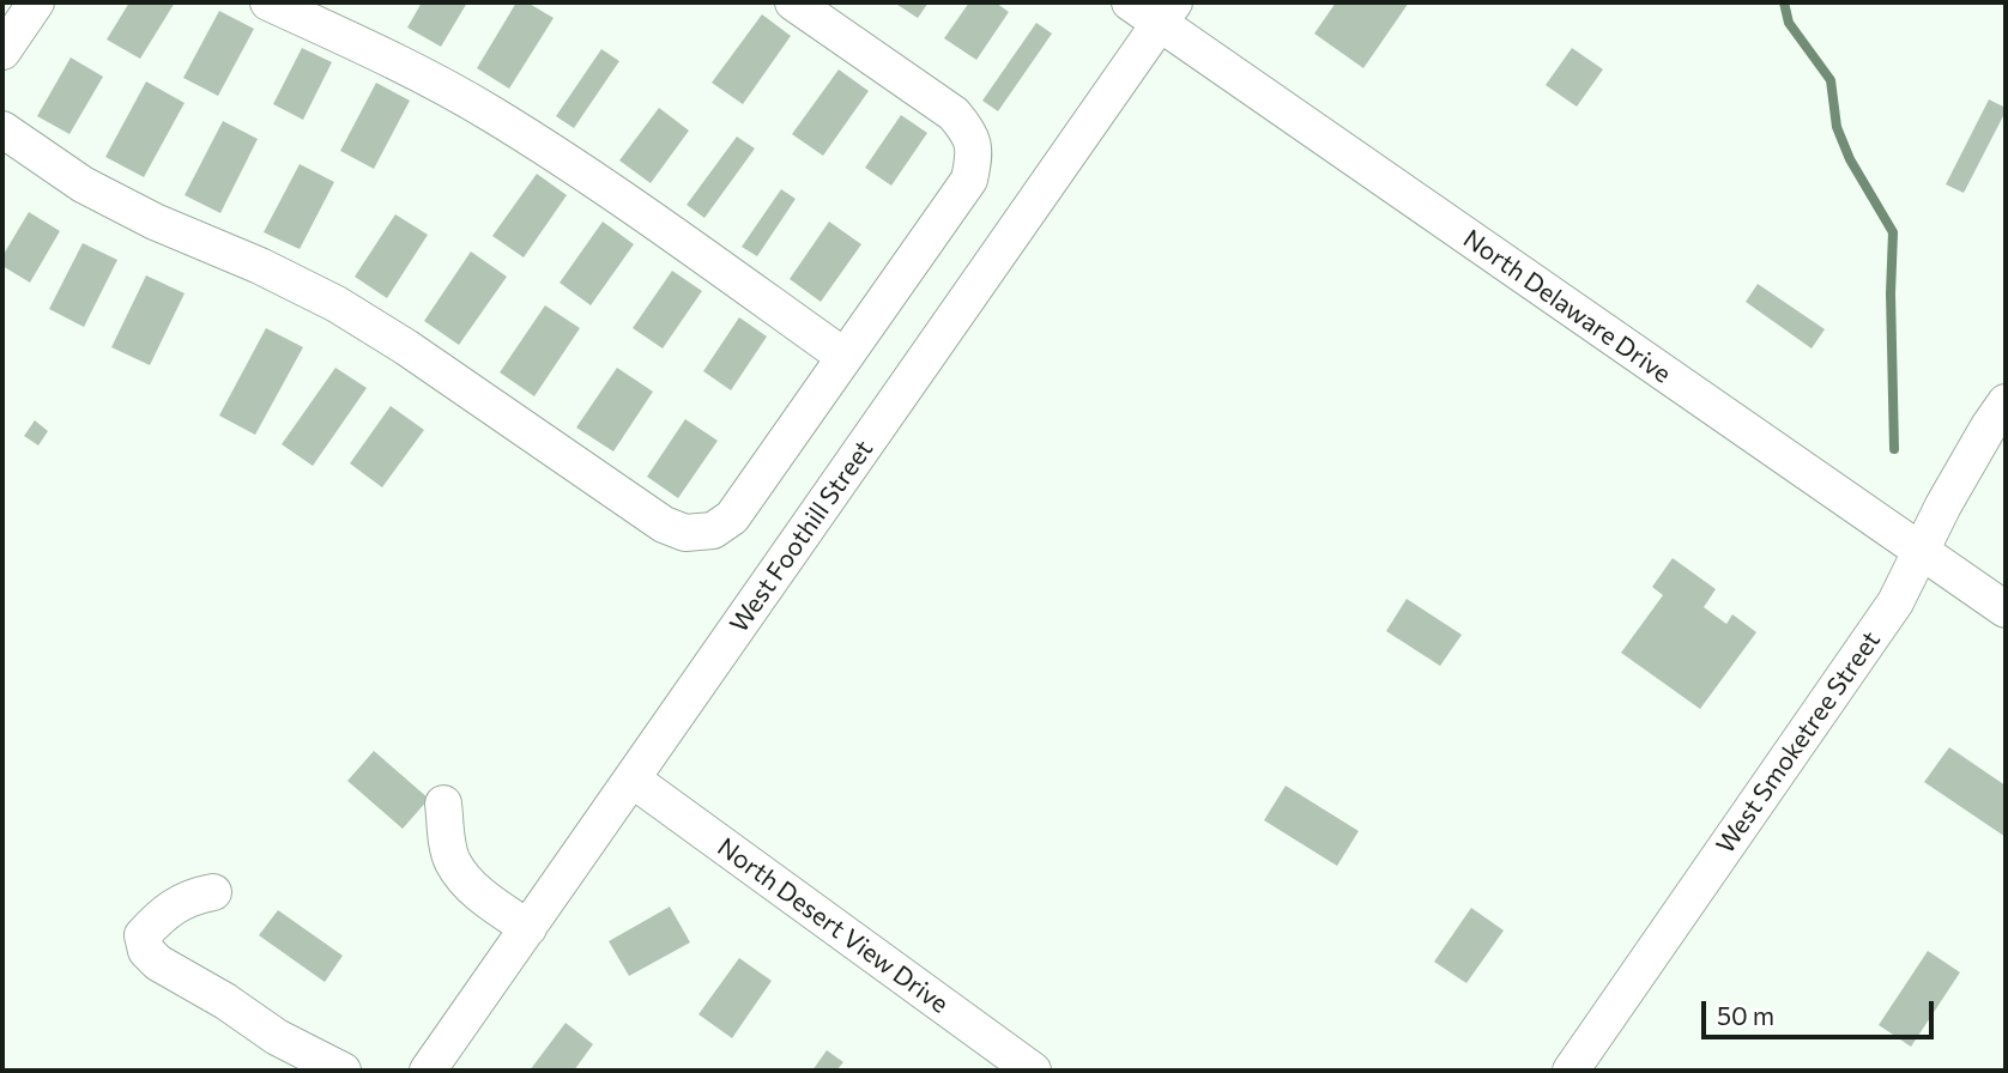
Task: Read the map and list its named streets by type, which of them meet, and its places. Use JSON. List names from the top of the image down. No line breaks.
{"streets":{"street":["North Delaware Drive","West Foothill Street","West Smoketree Street","North Desert View Drive"]},"crossings":[["North Delaware Drive","West Foothill Street"],["North Delaware Drive","West Smoketree Street"],["West Foothill Street","North Desert View Drive"]],"scale_bar":"50 m"}
